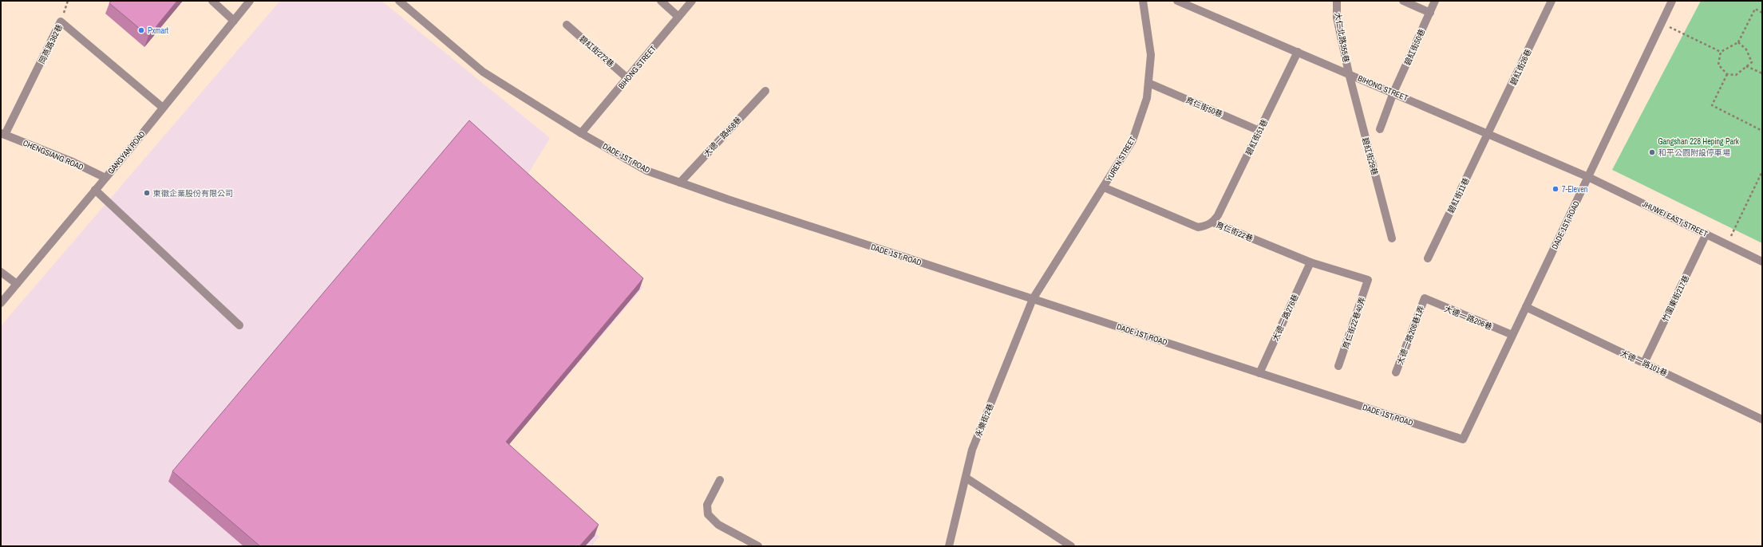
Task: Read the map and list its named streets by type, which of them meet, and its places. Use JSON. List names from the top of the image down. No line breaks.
{"streets":{"street":["大仁北路355巷","岡燕路362巷","碧紅街50巷","碧紅街272巷","BIHONG STREET","碧紅街26巷","育仁街50巷","大德一路458巷","碧紅街51巷","GANGYAN ROAD","CHENGSIANG ROAD","碧紅街29巷","DADE 1ST ROAD","YUREN STREET","碧紅街11巷","JHUWEI EAST STREET","育仁街22巷","竹圍東街217巷","大德一路276巷","大德一路206巷","育仁街22巷40弄","大德一路206巷1弄","大德一路101巷","永樂街2巷"]},"crossings":[["大仁北路355巷","BIHONG STREET"],["大仁北路355巷","碧紅街29巷"],["岡燕路362巷","GANGYAN ROAD"],["岡燕路362巷","CHENGSIANG ROAD"],["碧紅街50巷","BIHONG STREET"],["碧紅街272巷","BIHONG STREET"],["BIHONG STREET","碧紅街26巷"],["BIHONG STREET","碧紅街51巷"],["BIHONG STREET","碧紅街29巷"],["BIHONG STREET","DADE 1ST ROAD"],["BIHONG STREET","碧紅街11巷"],["BIHONG STREET","JHUWEI EAST STREET"],["碧紅街26巷","碧紅街11巷"],["育仁街50巷","碧紅街51巷"],["育仁街50巷","YUREN STREET"],["大德一路458巷","DADE 1ST ROAD"],["碧紅街51巷","育仁街22巷"],["GANGYAN ROAD","CHENGSIANG ROAD"],["DADE 1ST ROAD","YUREN STREET"],["DADE 1ST ROAD","JHUWEI EAST STREET"],["DADE 1ST ROAD","大德一路276巷"],["DADE 1ST ROAD","大德一路206巷"],["DADE 1ST ROAD","大德一路101巷"],["DADE 1ST ROAD","永樂街2巷"],["YUREN STREET","育仁街22巷"],["YUREN STREET","永樂街2巷"],["JHUWEI EAST STREET","竹圍東街217巷"],["育仁街22巷","大德一路276巷"],["育仁街22巷","育仁街22巷40弄"],["竹圍東街217巷","大德一路101巷"],["大德一路206巷","大德一路206巷1弄"]],"parks":["Gangshan 228 Heping Park"],"places":["Pxmart","和平公園附設停車場","7-Eleven","東徽企業股份有限公司"]}
